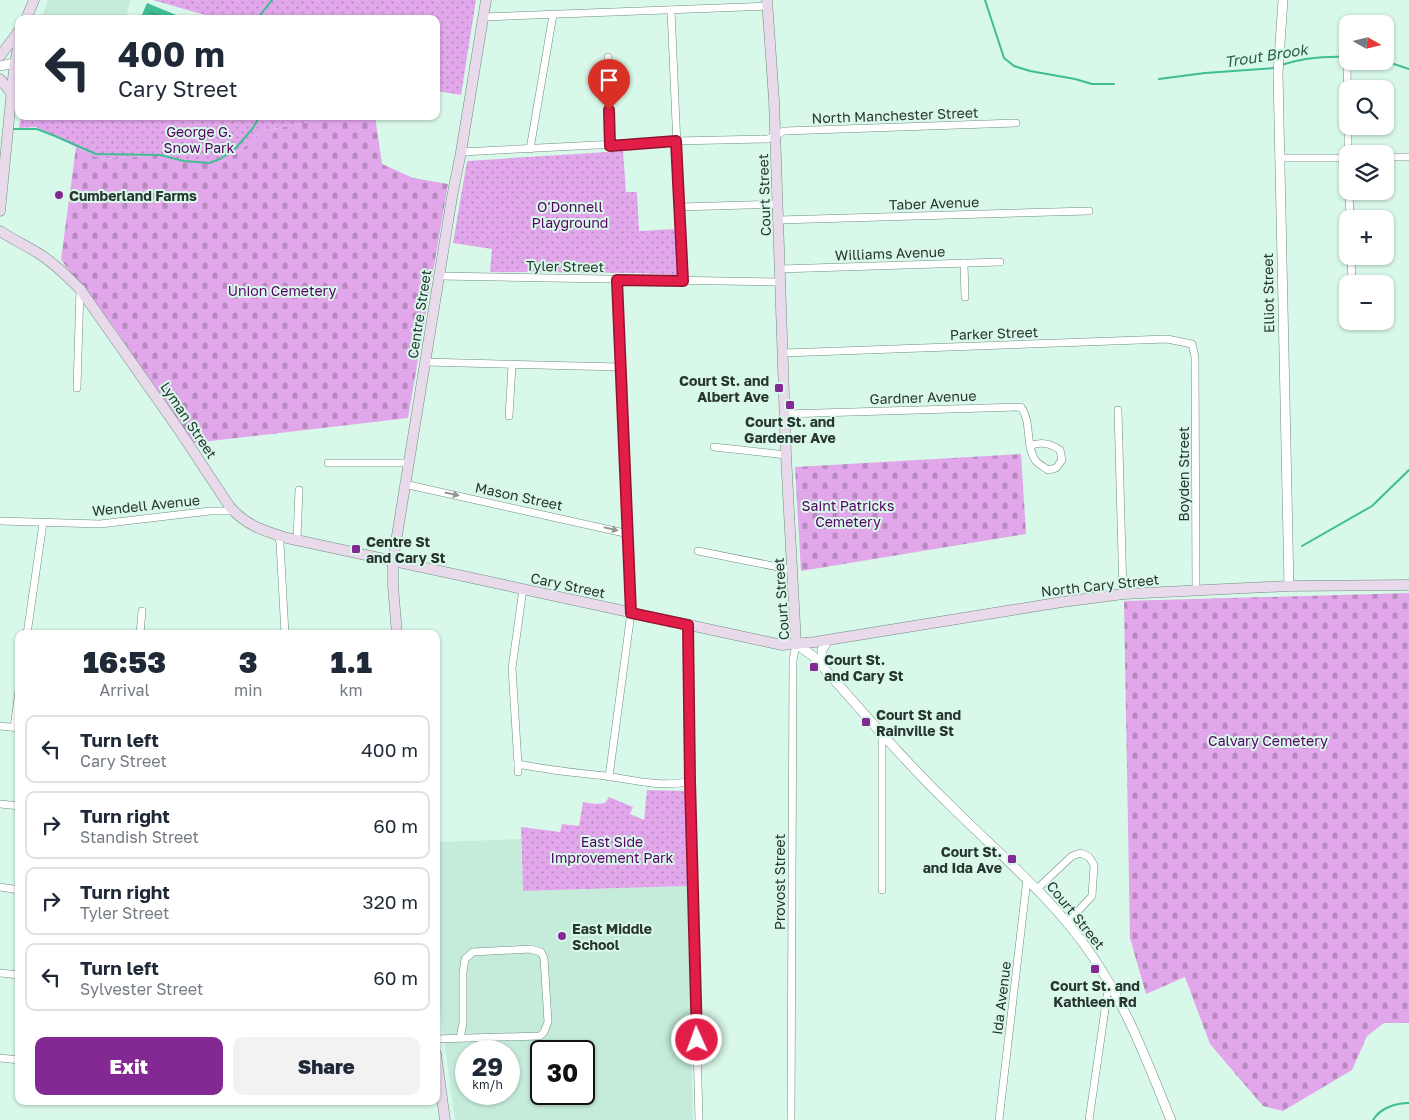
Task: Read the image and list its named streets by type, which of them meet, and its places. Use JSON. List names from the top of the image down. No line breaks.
{"streets":{"main road":["Court Street","Centre Street","Lyman Street","Cary Street","North Cary Street"],"street":["North Manchester Street","Taber Avenue","Williams Avenue","Tyler Street","Elliot Street","Parker Street","Gardner Avenue","Boyden Street","Mason Street","Wendell Avenue","Provost Street","Ida Avenue"]},"crossings":[["North Manchester Street","Court Street"],["North Manchester Street","Centre Street"],["Court Street","Taber Avenue"],["Court Street","Williams Avenue"],["Court Street","Tyler Street"],["Court Street","Parker Street"],["Court Street","Gardner Avenue"],["Court Street","Cary Street"],["Court Street","North Cary Street"],["Court Street","Provost Street"],["Court Street","Ida Avenue"],["Tyler Street","Centre Street"],["Elliot Street","North Cary Street"],["Centre Street","Lyman Street"],["Centre Street","Mason Street"],["Centre Street","Cary Street"],["Parker Street","Boyden Street"],["Lyman Street","Wendell Avenue"],["Lyman Street","Cary Street"],["Boyden Street","North Cary Street"],["Cary Street","North Cary Street"],["Cary Street","Provost Street"],["North Cary Street","Provost Street"]],"one_way":["Mason Street"],"water":["Trout Brook"],"parks":["George G. Snow Park","O'Donnell Playground","Union Cemetery","Saint Patricks Cemetery","Calvary Cemetery","East Side Improvement Park"],"places":{"other":["Cumberland Farms","East Middle School"],"transit":["Court St. and Albert Ave","Court St. and Gardener Ave","Centre St and Cary St","Court St. and Cary St","Court St and Rainville St","Court St. and Ida Ave","Court St. and Kathleen Rd"]},"north":"right","page":{"map_buttons":["+","−"],"turn":["400 m","Cary Street"],"eta":["16:53","Arrival","3","min","1.1","km"],"list":[{"name":"Turn left","note":"Cary Street","value":"400 m"},{"name":"Turn right","note":"Standish Street","value":"60 m"},{"name":"Turn right","note":"Tyler Street","value":"320 m"},{"name":"Turn left","note":"Sylvester Street","value":"60 m"}],"buttons":["Exit","Share"],"speed":"29 km/h","limit":"30"}}
